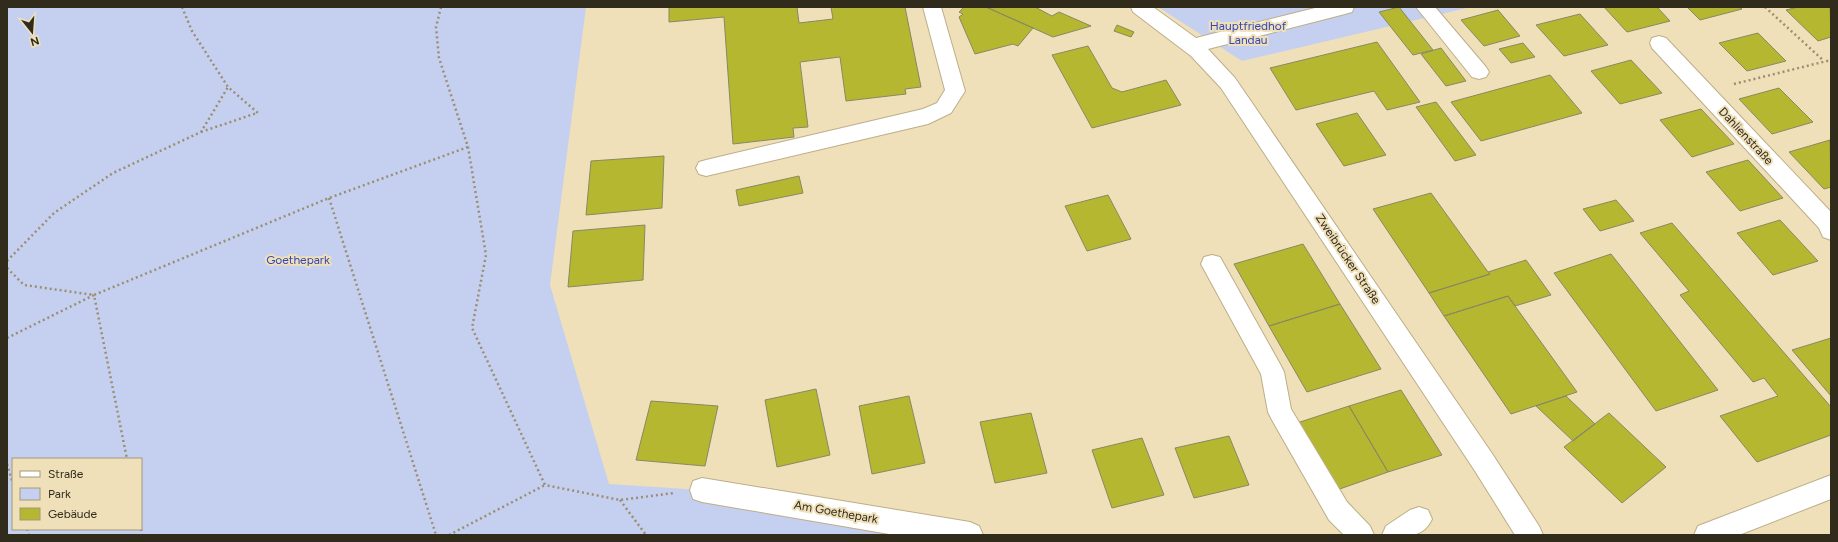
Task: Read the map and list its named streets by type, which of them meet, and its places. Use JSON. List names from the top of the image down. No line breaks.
{"streets":{"street":["Dahlienstraße","Zweibrücker Straße","Am Goethepark"]},"parks":["Hauptfriedhof Landau","Goethepark"],"legend":["Straße","Park","Gebäude"],"north":"bottom"}
